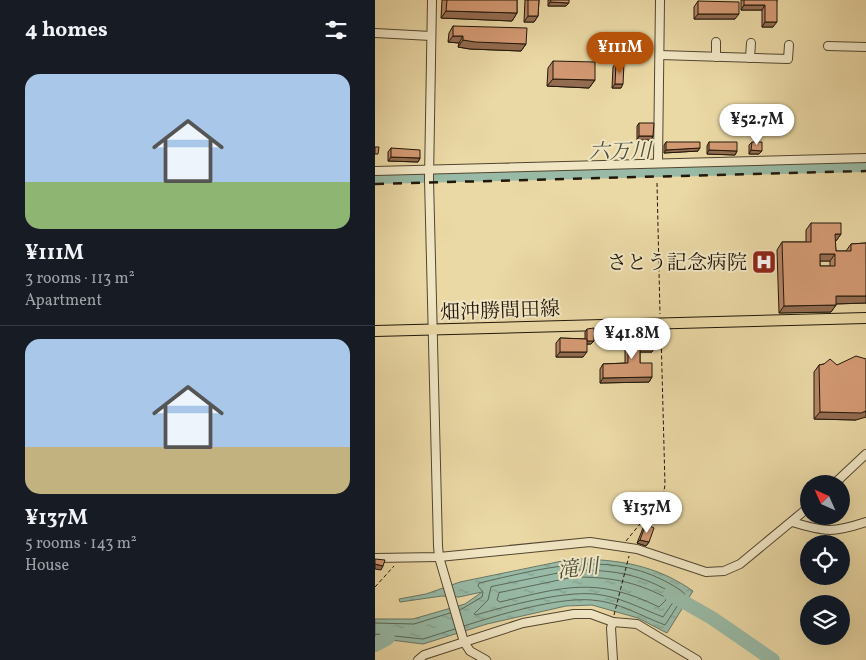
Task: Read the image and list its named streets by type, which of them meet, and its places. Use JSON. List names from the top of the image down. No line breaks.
{"streets":{"main road":["畑沖勝間田線"]},"water":["六万川","滝川"],"places":{"hospital":["さとう記念病院"]},"north":"top left","page":{"heading":"4 homes","price":["¥111M","¥52.7M","¥41.8M","¥137M"],"list":[{"name":"¥111M","note":"3 rooms · 113 m² · Apartment"},{"name":"¥137M","note":"5 rooms · 143 m² · House"}]}}
